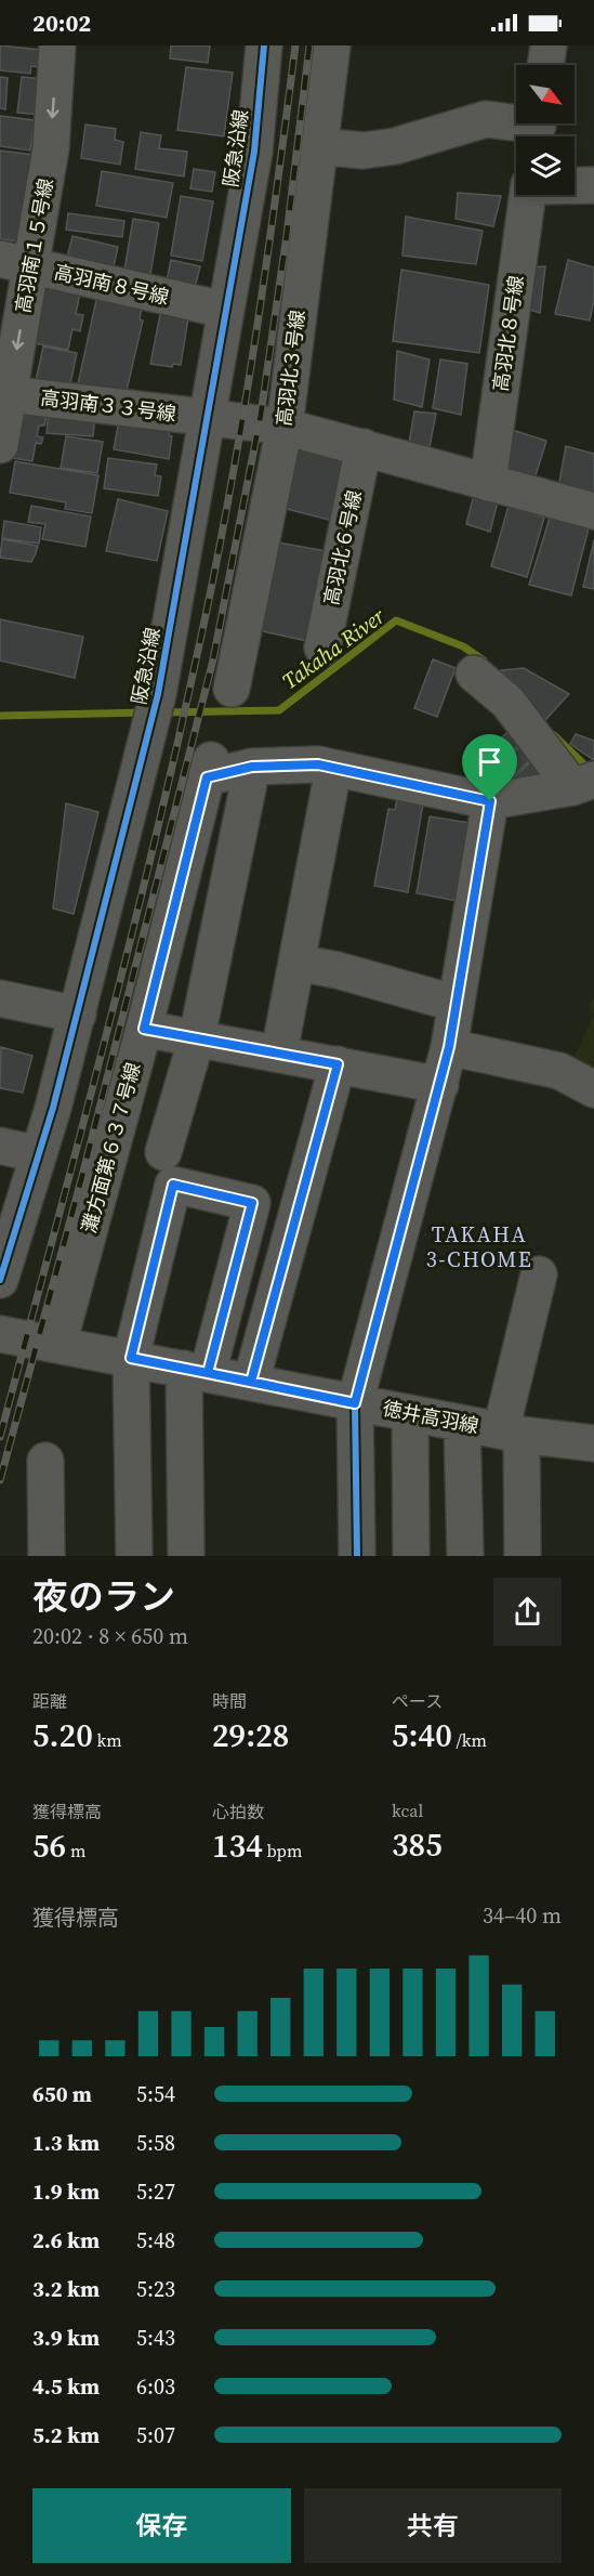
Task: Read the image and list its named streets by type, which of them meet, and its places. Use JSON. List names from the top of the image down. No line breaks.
{"streets":{"street":["阪急沿線","高羽南１５号線","高羽南８号線","高羽北８号線","高羽北３号線","高羽南３３号線","高羽北６号線","灘方面第６３７号線","徳井高羽線"]},"crossings":[["阪急沿線","高羽南８号線"],["阪急沿線","高羽南３３号線"],["高羽南１５号線","高羽南８号線"],["高羽南１５号線","高羽南３３号線"],["高羽北８号線","高羽南３３号線"],["高羽北３号線","高羽南３３号線"],["高羽南３３号線","高羽北６号線"],["灘方面第６３７号線","徳井高羽線"]],"one_way":["高羽南１５号線"],"districts":["TAKAHA 3-CHOME"],"water":["Takaha River"],"north":"bottom right","page":{"status":"20:02","heading":["夜のラン","20:02 · 8 × 650 m"],"stats":[["距離","5.20 km"],["時間","29:28"],["ペース","5:40 /km"],["獲得標高","56 m"],["心拍数","134 bpm"],["kcal","385"]],"chart":["獲得標高","34–40 m"],"list":[{"name":"650 m","note":"5:54"},{"name":"1.3 km","note":"5:58"},{"name":"1.9 km","note":"5:27"},{"name":"2.6 km","note":"5:48"},{"name":"3.2 km","note":"5:23"},{"name":"3.9 km","note":"5:43"},{"name":"4.5 km","note":"6:03"},{"name":"5.2 km","note":"5:07"}],"buttons":["保存","共有"]}}
